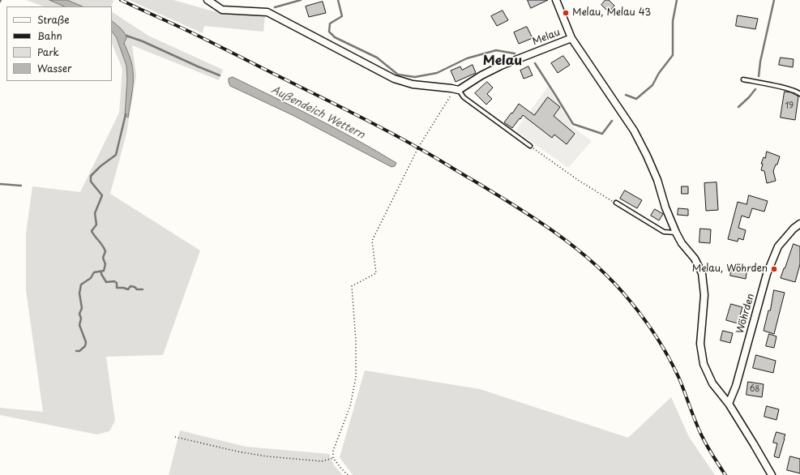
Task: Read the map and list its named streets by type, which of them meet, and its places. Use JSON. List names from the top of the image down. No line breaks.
{"streets":{"street":["Melau","Wöhrden"]},"districts":["Melau"],"water":["Außendeich Wettern"],"places":["Melau, Melau 43","Melau, Wöhrden"],"house_numbers":["19","68"],"legend":["Straße","Bahn","Park","Wasser"]}
